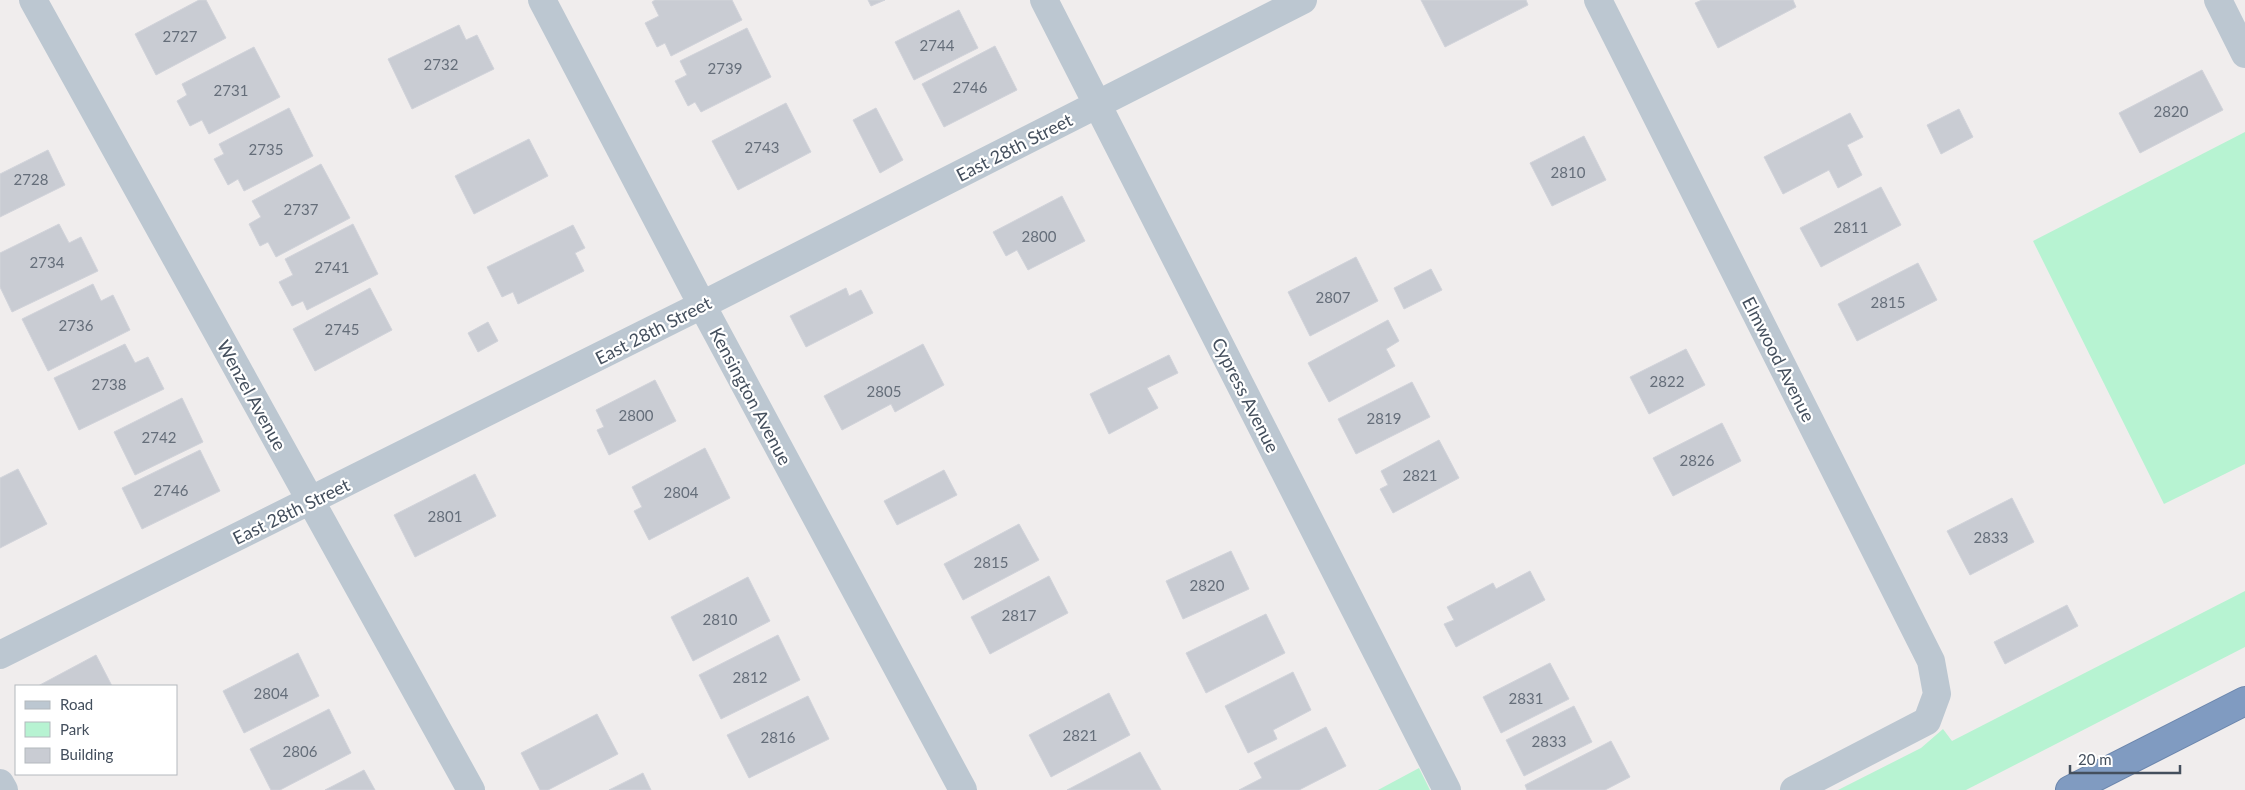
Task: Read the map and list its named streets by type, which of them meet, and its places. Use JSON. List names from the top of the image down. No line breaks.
{"streets":{"street":["East 28th Street","Elmwood Avenue","Wenzel Avenue","Cypress Avenue","Kensington Avenue"]},"crossings":[["East 28th Street","Wenzel Avenue"],["East 28th Street","Cypress Avenue"],["East 28th Street","Kensington Avenue"]],"house_numbers":["2727","2744","2732","2739","2746","2731","2820","2743","2735","2810","2728","2737","2811","2800","2734","2741","2807","2815","2736","2745","2822","2738","2805","2800","2819","2742","2826","2821","2746","2804","2801","2833","2815","2820","2817","2810","2812","2804","2831","2821","2816","2833","2806"],"legend":["Road","Park","Building"],"scale_bar":"20 m"}
